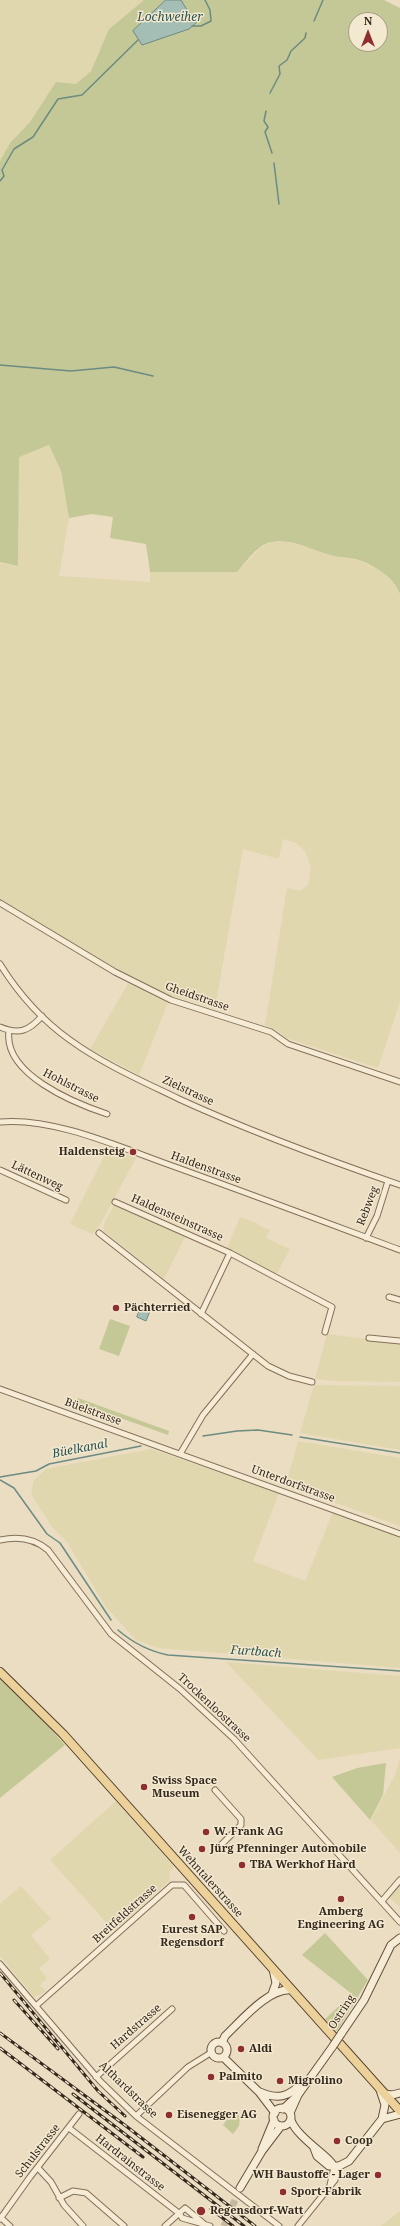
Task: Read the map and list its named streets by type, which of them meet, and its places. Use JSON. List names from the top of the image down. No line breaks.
{"streets":{"main road":["Wehntalerstrasse","Ostring"],"street":["Gheidstrasse","Hohlstrasse","Zielstrasse","Haldenstrasse","Lättenweg","Rebweg","Haldensteinstrasse","Büelstrasse","Unterdorfstrasse","Trockenloostrasse","Breitfeldstrasse","Hardstrasse","Althardstrasse","Schulstrasse","Hardrainstrasse"]},"crossings":[["Zielstrasse","Rebweg"],["Haldenstrasse","Rebweg"],["Büelstrasse","Unterdorfstrasse"],["Breitfeldstrasse","Althardstrasse"],["Hardstrasse","Althardstrasse"],["Schulstrasse","Hardrainstrasse"]],"water":["Lochweiher","Büelkanal","Furtbach"],"places":["Haldensteig","Pächterried","Swiss Space Museum","W. Frank AG","Jürg Pfenninger Automobile","TBA Werkhof Hard","Amberg Engineering AG","Eurest SAP Regensdorf","Aldi","Palmito","Migrolino","Eisenegger AG","Coop","WH Baustoffe - Lager","Sport-Fabrik","Regensdorf-Watt"],"north":"top"}
